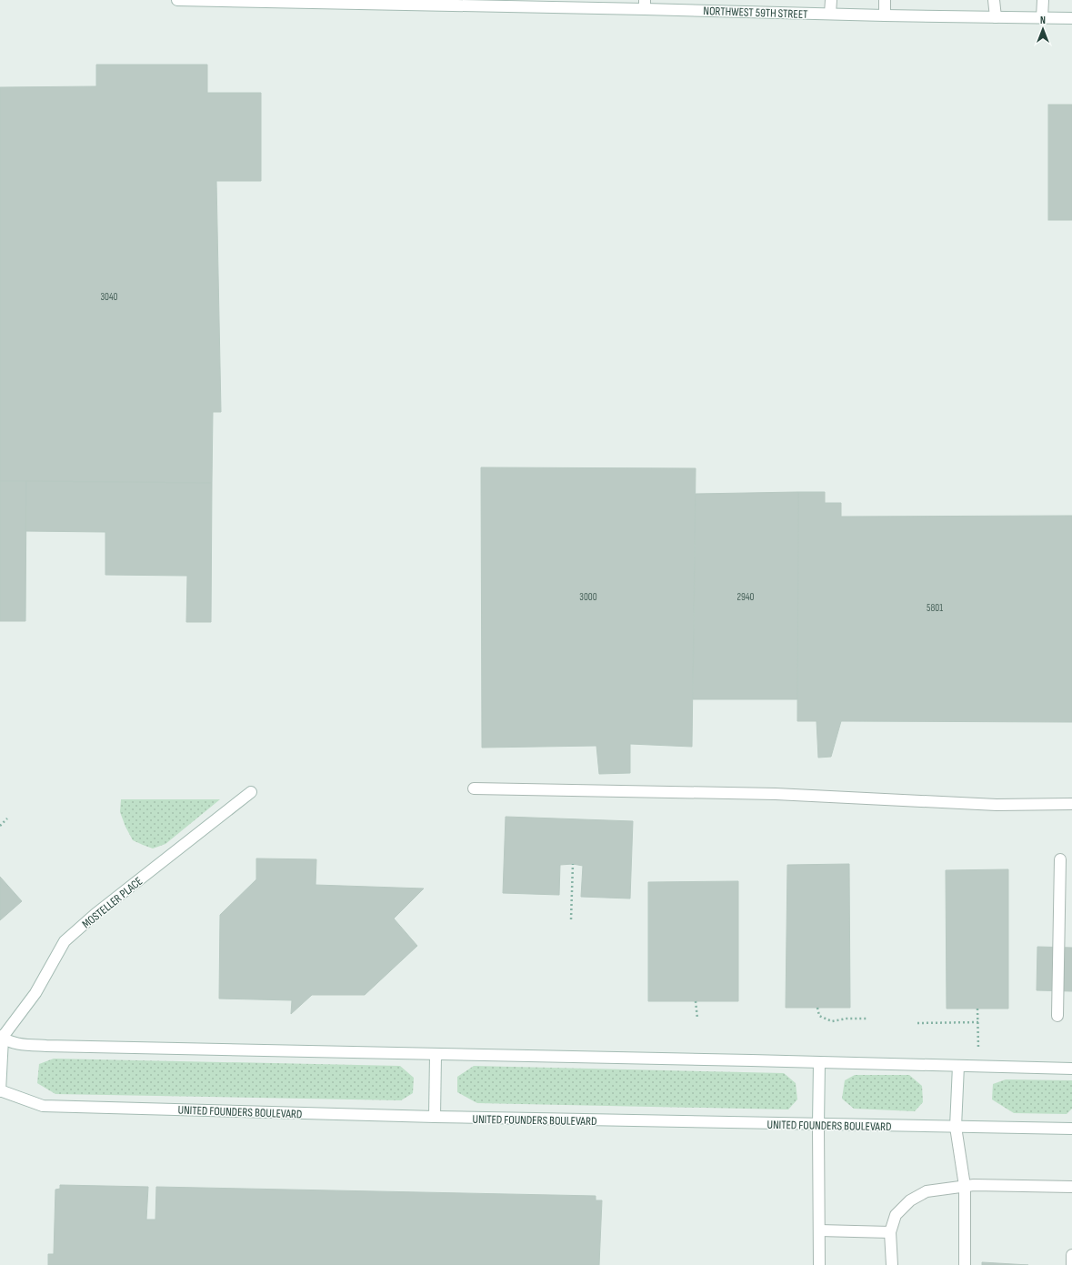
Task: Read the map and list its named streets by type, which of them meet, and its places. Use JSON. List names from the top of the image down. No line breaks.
{"streets":{"street":["NORTHWEST 59TH STREET","MOSTELLER PLACE","UNITED FOUNDERS BOULEVARD"]},"house_numbers":["3040","3000","2940","5801"],"north":"top"}
